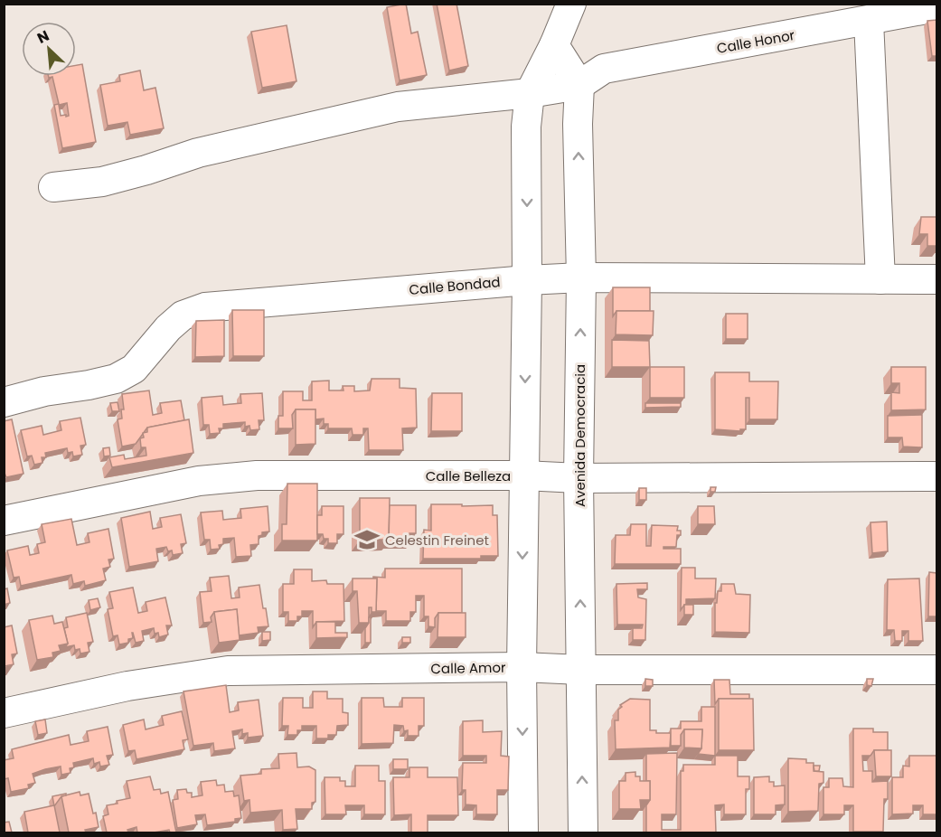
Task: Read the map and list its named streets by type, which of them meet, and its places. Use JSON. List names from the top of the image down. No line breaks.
{"streets":{"street":["Calle Honor","Calle Bondad","Avenida Democracia","Calle Belleza","Calle Amor"]},"crossings":[["Calle Honor","Avenida Democracia"],["Calle Bondad","Avenida Democracia"],["Avenida Democracia","Calle Belleza"],["Avenida Democracia","Calle Amor"]],"places":{"school or university":["Celestin Freinet"]},"north":"top left"}
